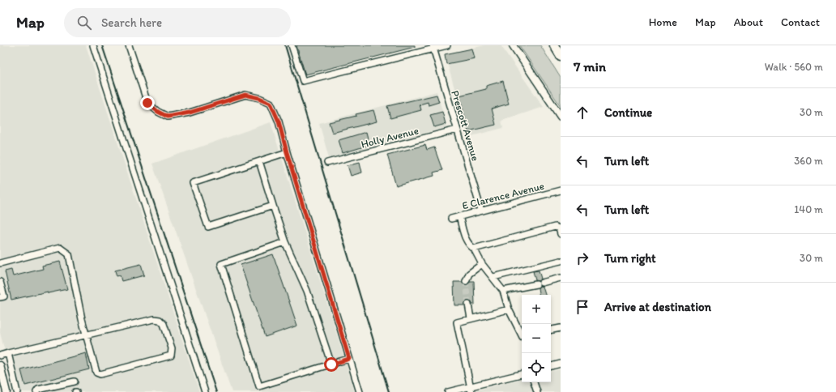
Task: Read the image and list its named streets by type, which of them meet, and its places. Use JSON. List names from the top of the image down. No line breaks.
{"streets":{"street":["Prescott Avenue","Holly Avenue","E Clarence Avenue"]},"crossings":[["Prescott Avenue","Holly Avenue"],["Prescott Avenue","E Clarence Avenue"]],"page":{"header":"Map","search":"Search here","nav":["Home","Map","About","Contact"],"heading":["7 min","Walk · 560 m"],"list":[["Continue","30 m"],["Turn left","360 m"],["Turn left","140 m"],["Turn right","30 m"],"Arrive at destination"],"map_buttons":["+","−"]}}
